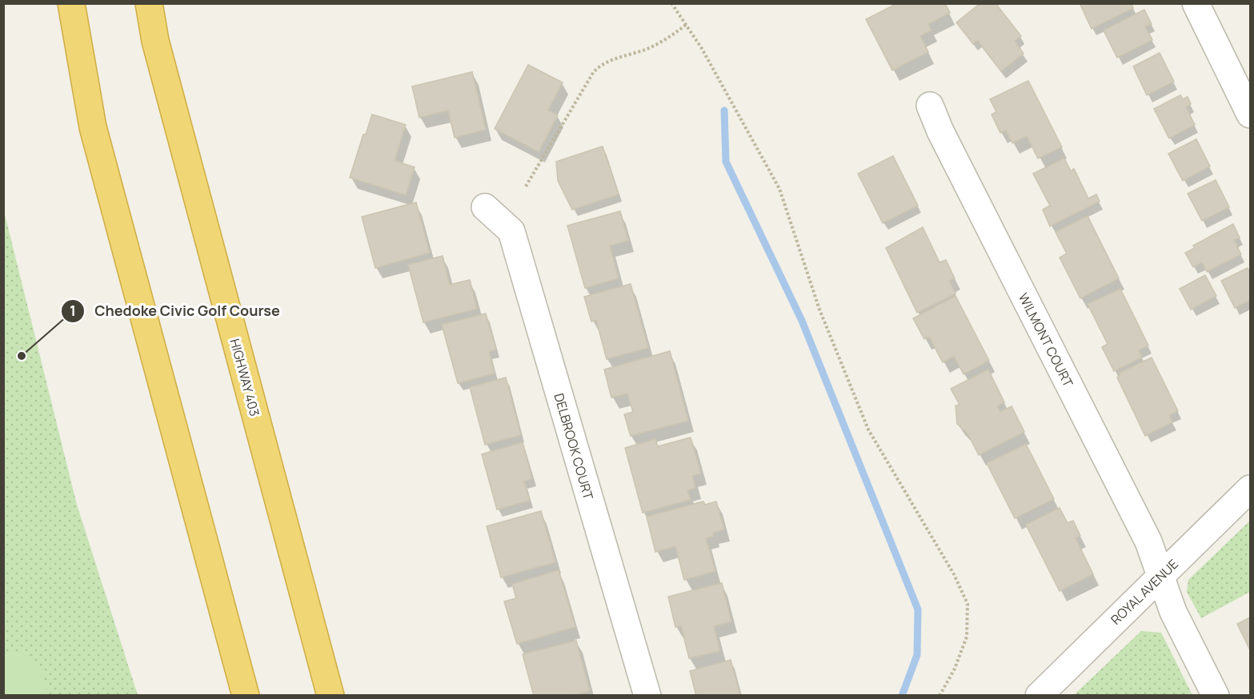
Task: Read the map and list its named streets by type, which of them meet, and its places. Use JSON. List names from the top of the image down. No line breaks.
{"streets":{"highway":["HIGHWAY 403"],"street":["WILMONT COURT","DELBROOK COURT","ROYAL AVENUE"]},"crossings":[["WILMONT COURT","ROYAL AVENUE"]],"places":["Chedoke Civic Golf Course"]}
